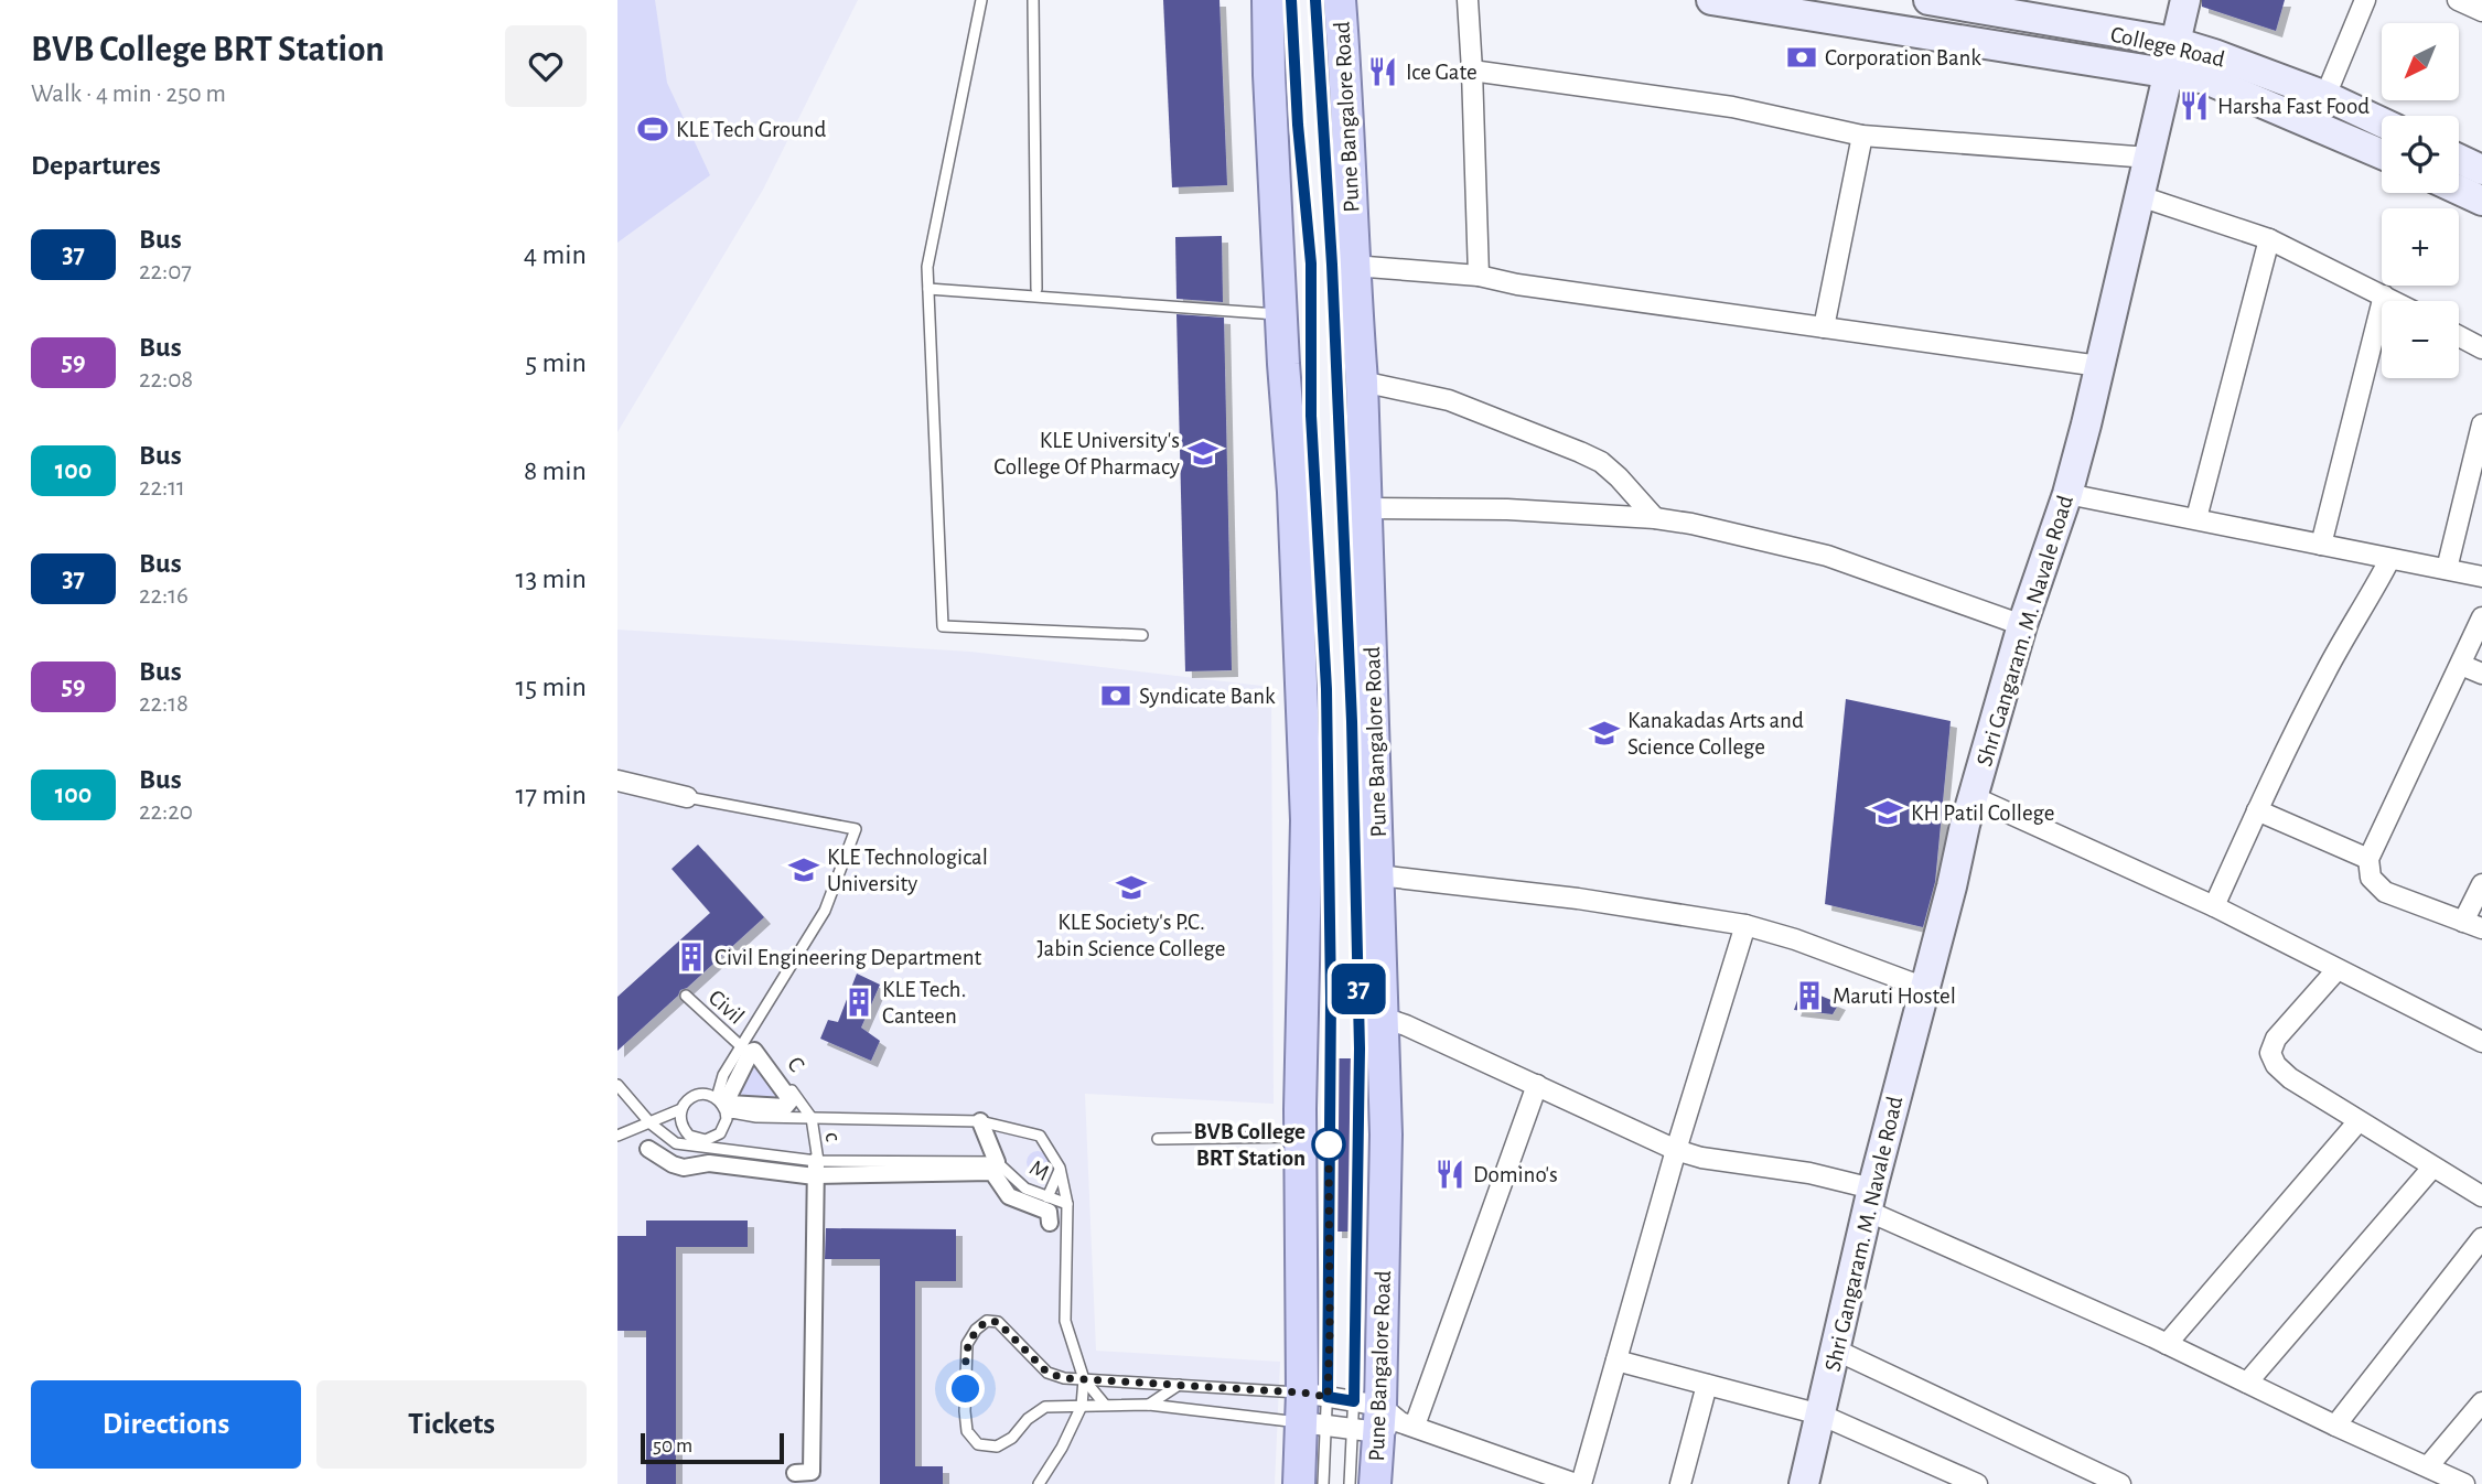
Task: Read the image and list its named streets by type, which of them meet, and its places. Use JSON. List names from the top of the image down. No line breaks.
{"streets":{"main road":["College Road","Pune Bangalore Road","Shri Gangaram. M. Navale Road"],"lane":["Civil","C","c","M"]},"crossings":[["College Road","Shri Gangaram. M. Navale Road"],["C","c"]],"places":{"bank":["Corporation Bank","Syndicate Bank"],"restaurant":["Ice Gate","Harsha Fast Food","Domino's"],"sports":["KLE Tech Ground"],"school or university":["KLE University's College Of Pharmacy","Kanakadas Arts and Science College","KH Patil College","KLE Technological University","KLE Society's P.C. Jabin Science College"],"building":["Civil Engineering Department","Maruti Hostel","KLE Tech. Canteen"],"other":["BVB College BRT Station"]},"lines":["bus line 37"],"scale_bar":"50 m","north":"bottom left","page":{"heading":[["BVB College BRT Station","Walk · 4 min · 250 m"],"Departures"],"on_map":"37","map_buttons":["+","−"],"list":[{"mark":"37","name":"Bus","note":"22:07","value":"4 min"},{"mark":"59","name":"Bus","note":"22:08","value":"5 min"},{"mark":"100","name":"Bus","note":"22:11","value":"8 min"},{"mark":"37","name":"Bus","note":"22:16","value":"13 min"},{"mark":"59","name":"Bus","note":"22:18","value":"15 min"},{"mark":"100","name":"Bus","note":"22:20","value":"17 min"}],"buttons":["Directions","Tickets"],"scale":"50 m"}}
